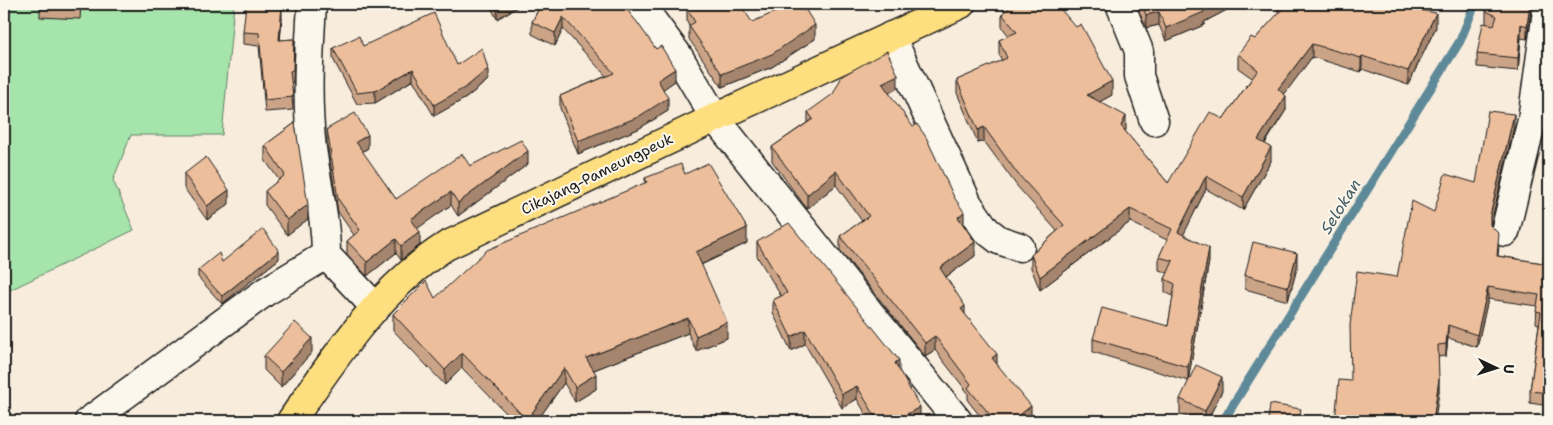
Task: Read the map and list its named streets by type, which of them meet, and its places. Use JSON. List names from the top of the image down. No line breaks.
{"streets":{"main road":["Cikajang-Pameungpeuk"]},"water":["Selokan"],"north":"right"}
